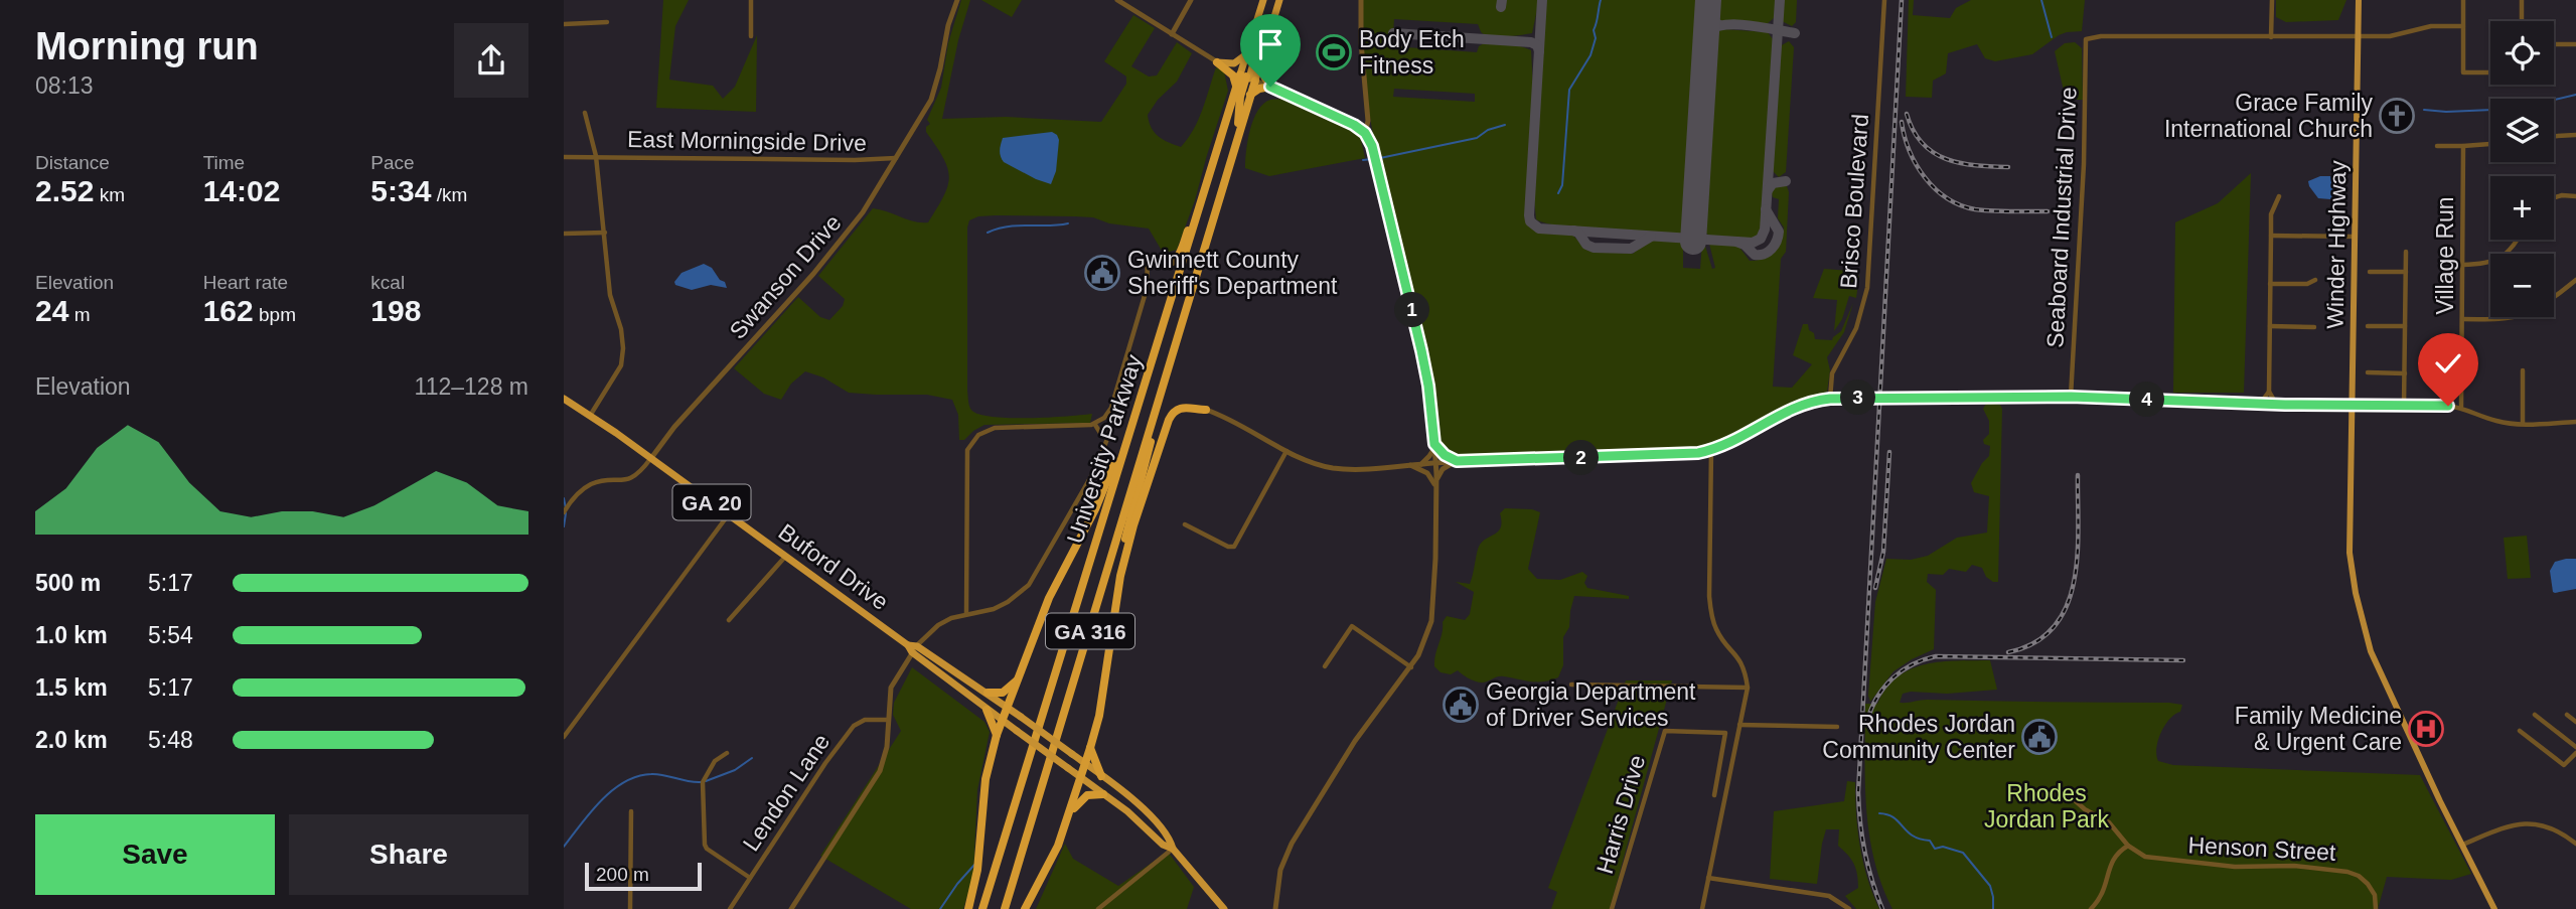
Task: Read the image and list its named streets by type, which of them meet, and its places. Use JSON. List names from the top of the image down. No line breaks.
{"streets":{"highway":["University Parkway","GA 20","Buford Drive","GA 316"],"main road":["Winder Highway"],"street":["East Morningside Drive","Brisco Boulevard","Seaboard Industrial Drive","Village Run","Swanson Drive","Lendon Lane","Harris Drive","Henson Street"]},"crossings":[["East Morningside Drive","Swanson Drive"],["Swanson Drive","Buford Drive"]],"parks":["Rhodes Jordan Park"],"places":{"sports":["Body Etch Fitness"],"church":["Grace Family International Church"],"public building":["Gwinnett County Sheriff's Department","Georgia Department of Driver Services","Rhodes Jordan Community Center"],"hospital":["Family Medicine & Urgent Care"]},"scale_bar":"200 m","page":{"heading":["Morning run","08:13"],"map_buttons":["+","−"],"stats":[["Distance","2.52 km"],["Time","14:02"],["Pace","5:34 /km"],["Elevation","24 m"],["Heart rate","162 bpm"],["kcal","198"]],"pins":["1","3","4","2"],"chart":["Elevation","112–128 m"],"list":[{"name":"500 m","note":"5:17"},{"name":"1.0 km","note":"5:54"},{"name":"1.5 km","note":"5:17"},{"name":"2.0 km","note":"5:48"}],"buttons":["Save","Share"],"scale":"200 m"}}
